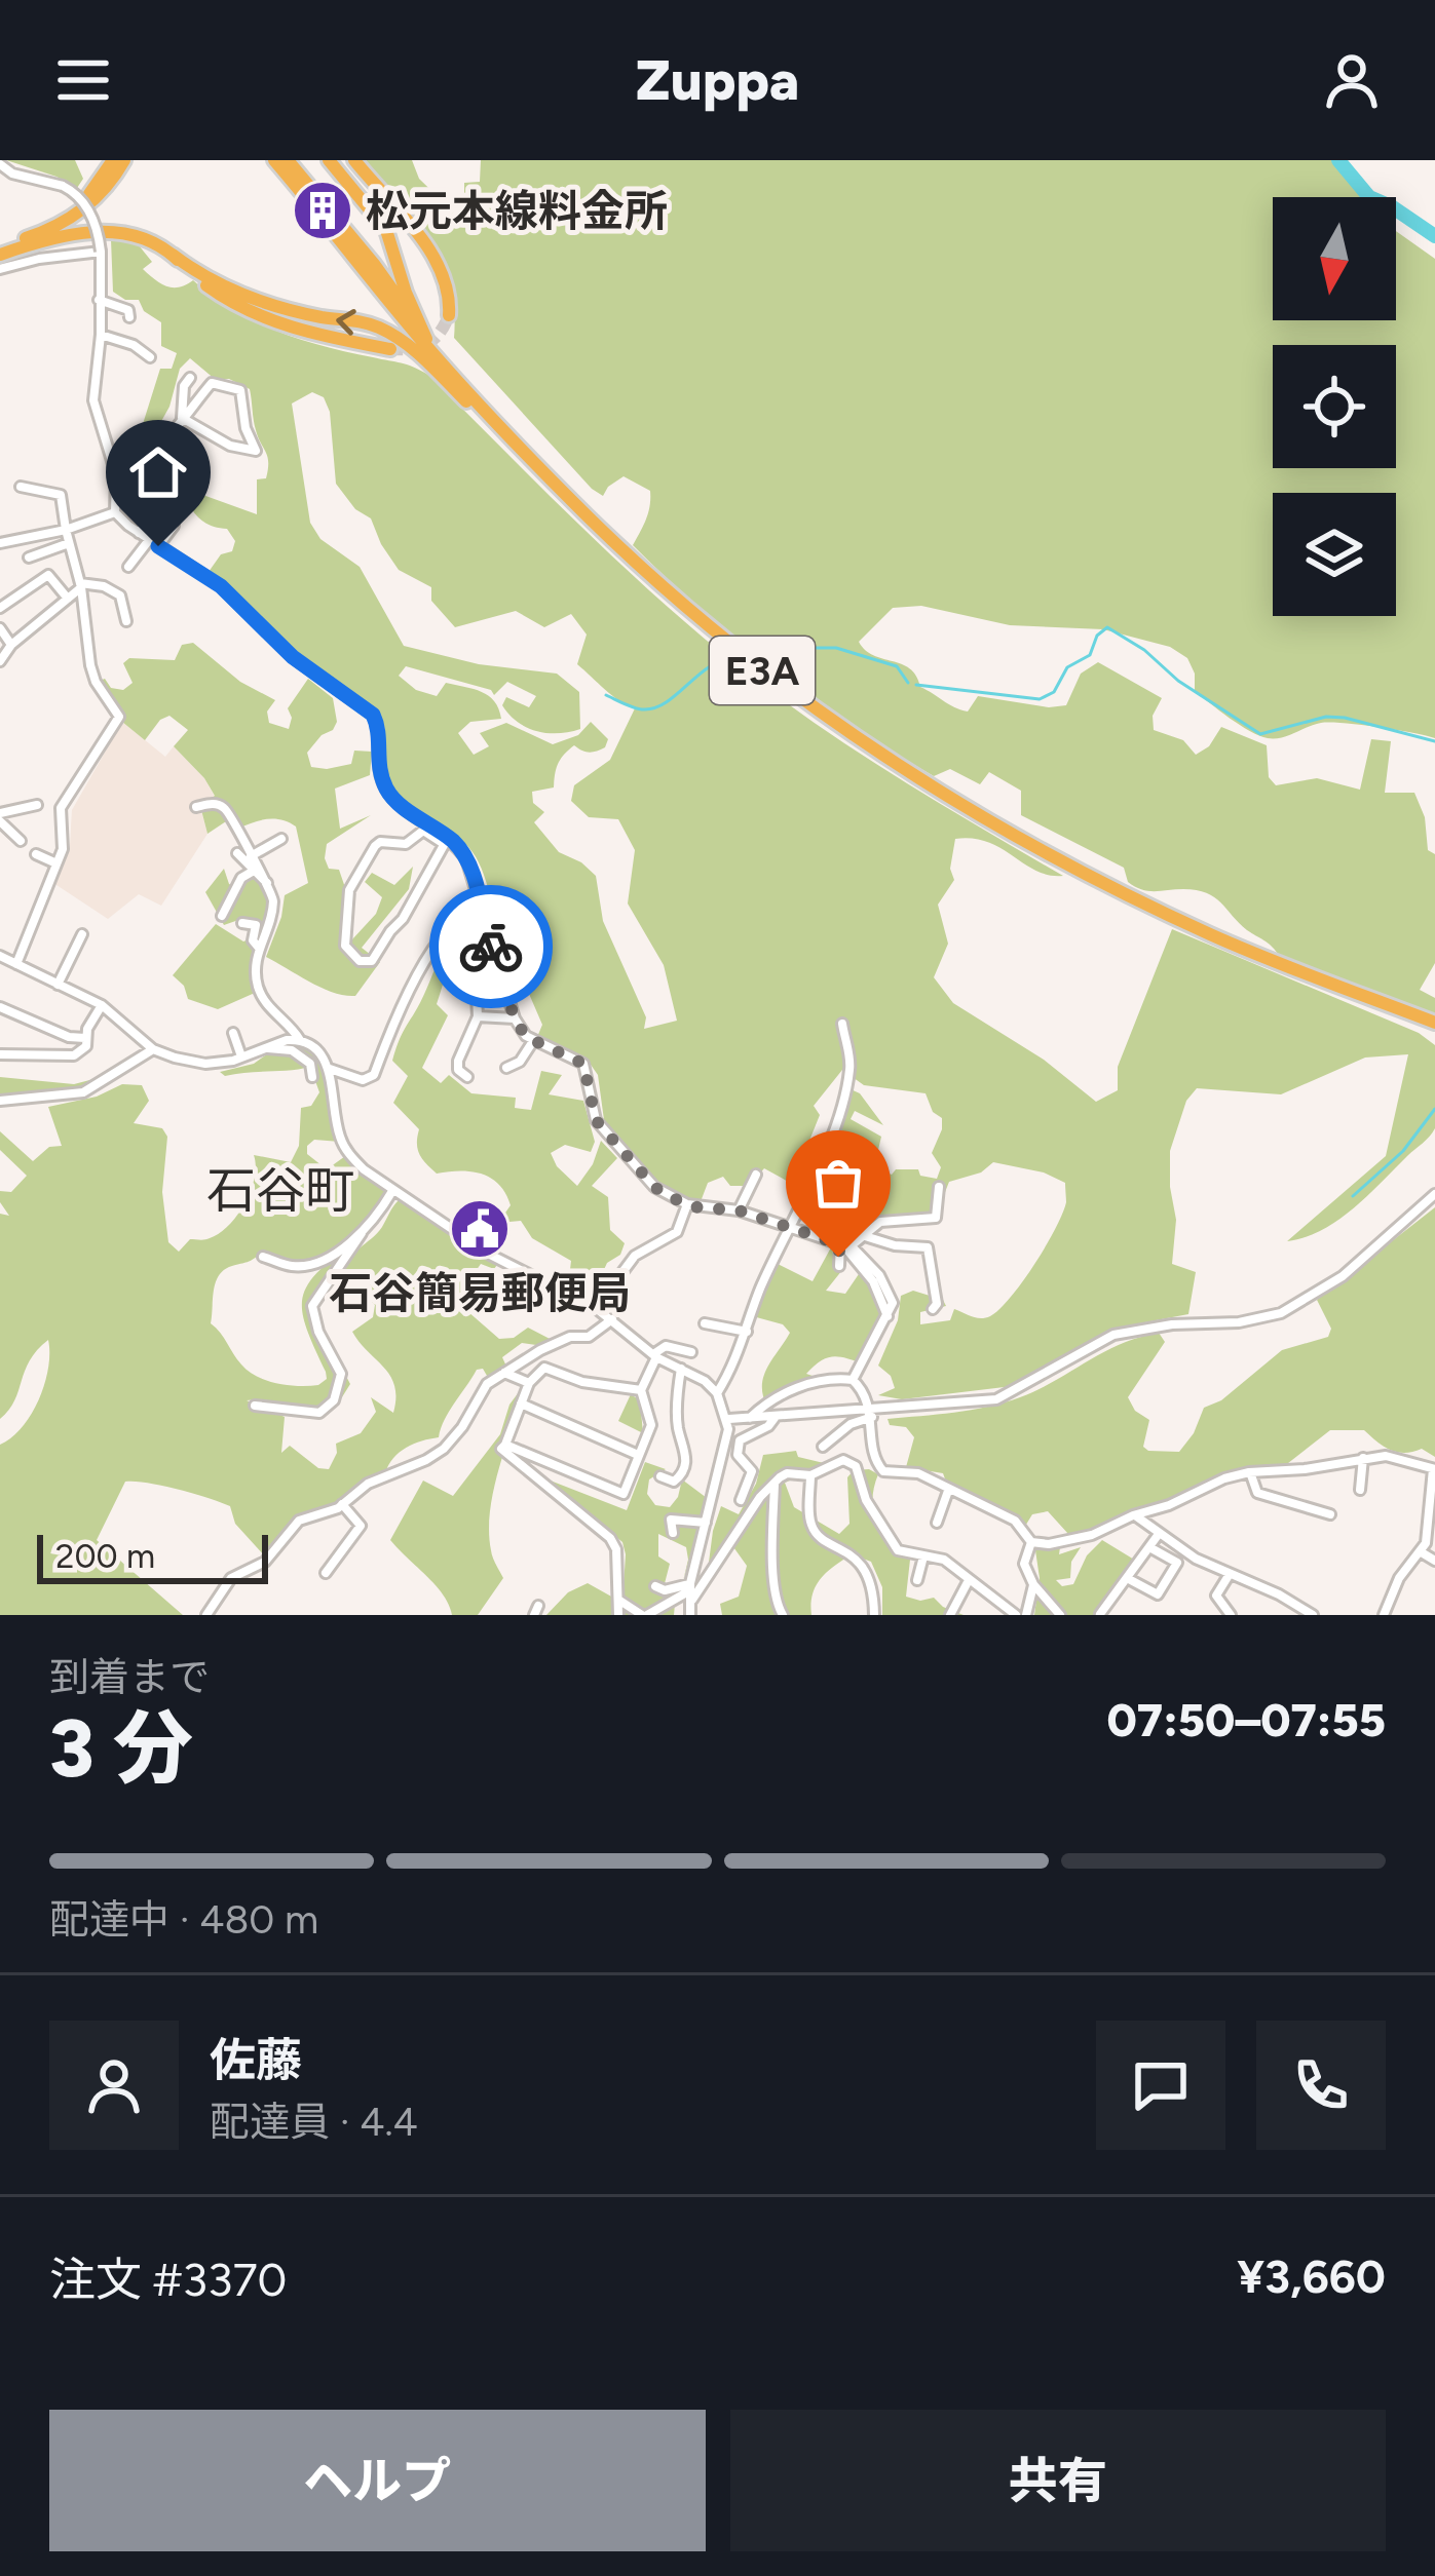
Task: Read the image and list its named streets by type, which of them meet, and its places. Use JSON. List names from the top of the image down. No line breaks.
{"streets":{"highway":["E3A"]},"districts":["石谷町"],"places":{"building":["松元本線料金所"],"public building":["石谷簡易郵便局"]},"scale_bar":"200 m","north":"bottom","page":{"header":"Zuppa","scale":"200 m","heading":["3 分","到着まで","07:50–07:55"],"panel":["佐藤","配達員 · 4.4","注文 #3370","¥3,660"],"bar":"配達中 · 480 m","buttons":["ヘルプ","共有"]}}
